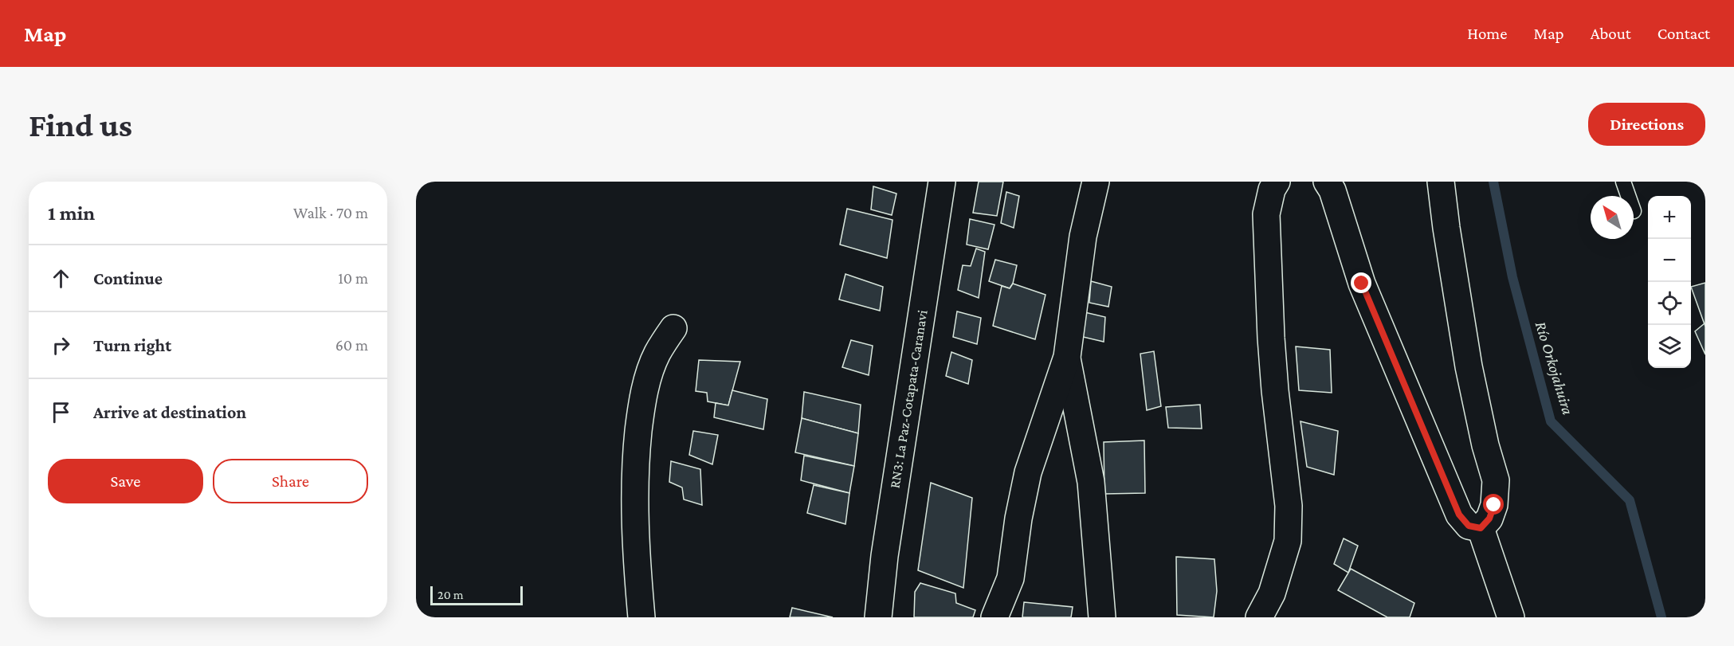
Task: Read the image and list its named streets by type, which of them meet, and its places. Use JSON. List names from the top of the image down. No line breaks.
{"streets":{"main road":["RN3: La Paz-Cotapata-Caranavi"]},"water":["Río Orkojahuira"],"scale_bar":"20 m","north":"top left","page":{"header":"Map","nav":["Home","Map","About","Contact"],"buttons":["Directions",["Save","Share"]],"title":"Find us","heading":["1 min","Walk · 70 m"],"map_buttons":["+","−"],"list":[["Continue","10 m"],["Turn right","60 m"],"Arrive at destination"],"scale":"20 m"}}
